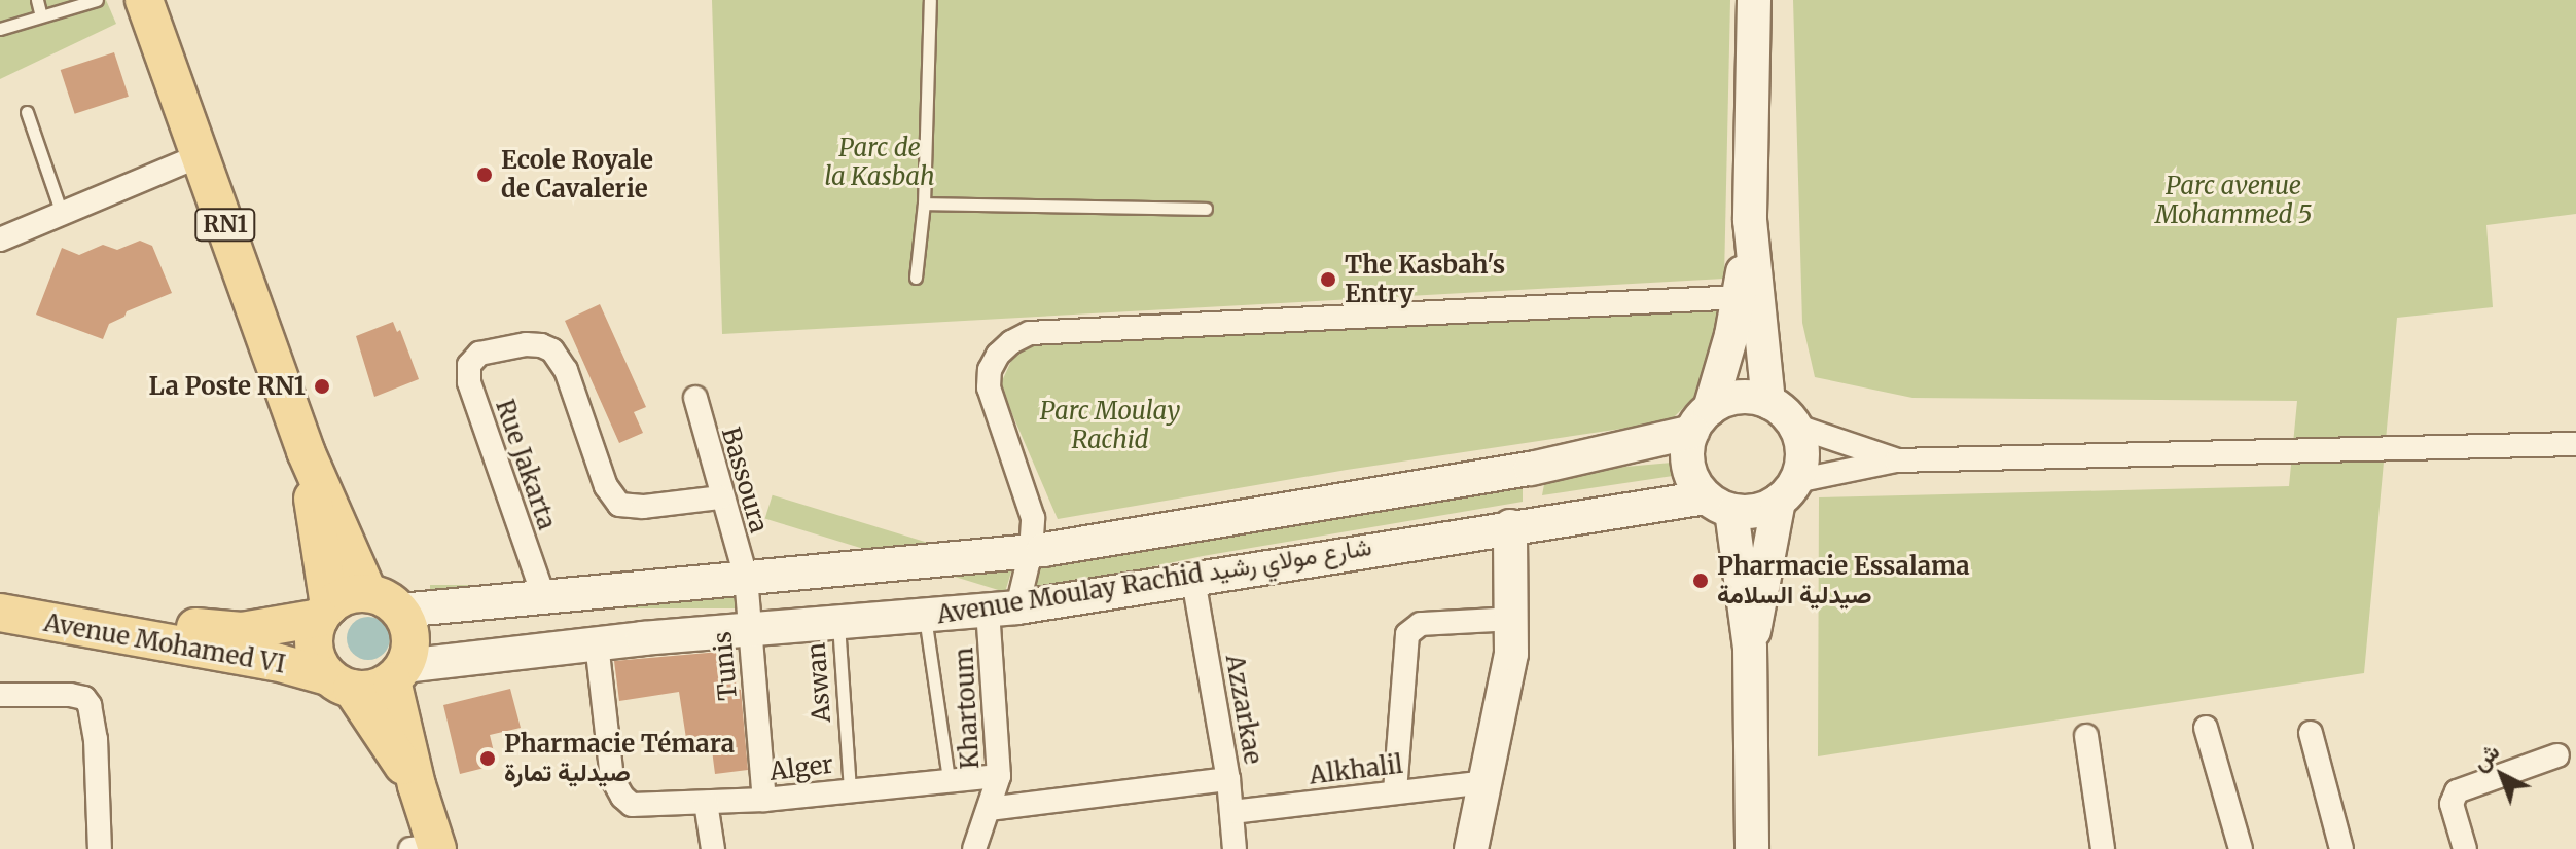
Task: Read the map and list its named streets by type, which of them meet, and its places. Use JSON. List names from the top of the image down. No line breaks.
{"streets":{"main road":["RN1","Avenue Moulay Rachid شارع مولاي رشيد","Avenue Mohamed VI"],"street":["Rue Jakarta","Bassoura","Tunis","Khartoum","Azzarkae","Alger","Alkhalil"],"lane":["Aswan"]},"crossings":[["RN1","Avenue Moulay Rachid شارع مولاي رشيد"],["RN1","Avenue Mohamed VI"],["Rue Jakarta","Bassoura"],["Rue Jakarta","Avenue Moulay Rachid شارع مولاي رشيد"],["Bassoura","Avenue Moulay Rachid شارع مولاي رشيد"],["Bassoura","Tunis"],["Avenue Moulay Rachid شارع مولاي رشيد","Avenue Mohamed VI"],["Avenue Moulay Rachid شارع مولاي رشيد","Tunis"],["Avenue Moulay Rachid شارع مولاي رشيد","Aswan"],["Avenue Moulay Rachid شارع مولاي رشيد","Khartoum"],["Avenue Moulay Rachid شارع مولاي رشيد","Azzarkae"],["Avenue Moulay Rachid شارع مولاي رشيد","Alger"],["Tunis","Alger"],["Aswan","Alger"],["Khartoum","Alger"],["Azzarkae","Alkhalil"]],"parks":["Parc de la Kasbah","Parc avenue Mohammed 5","Parc Moulay Rachid"],"places":["Ecole Royale de Cavalerie","The Kasbah's Entry","La Poste RN1","Pharmacie Essalama صيدلية السلامة","Pharmacie Témara صيدلية تمارة"],"north":"top left"}
